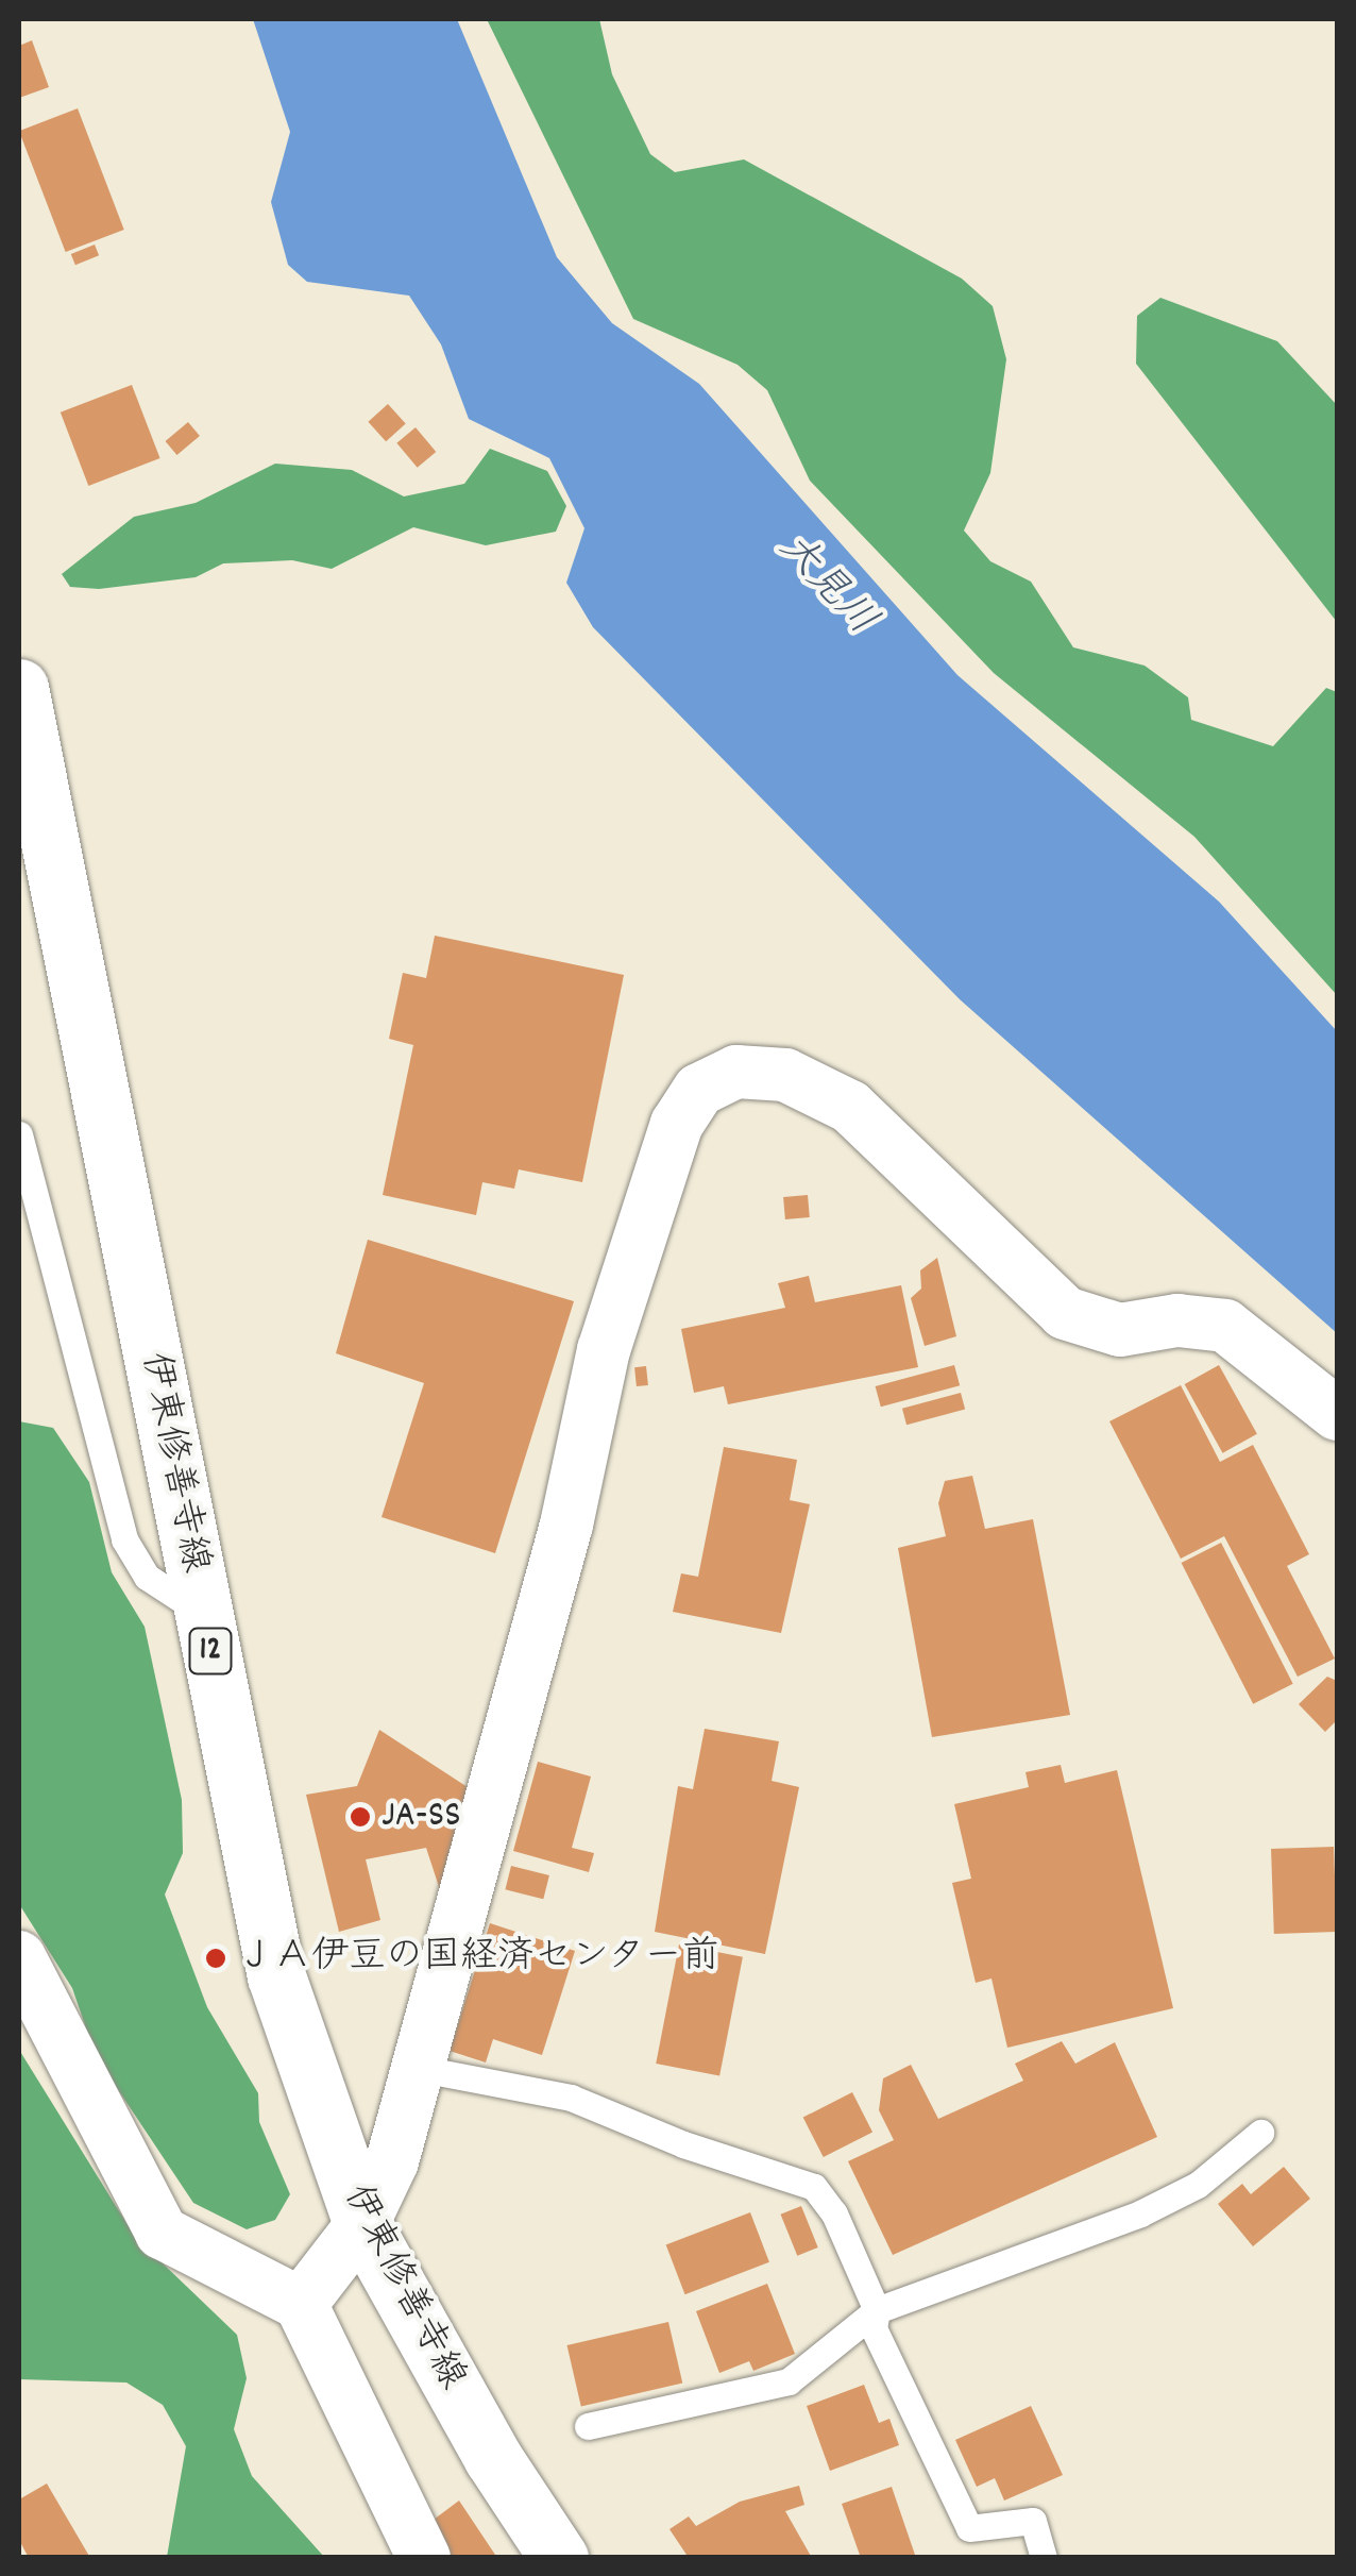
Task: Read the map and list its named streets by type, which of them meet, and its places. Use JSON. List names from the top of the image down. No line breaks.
{"streets":{"main road":["伊東修善寺線","12"]},"water":["大見川"],"places":["JA-SS","ＪＡ伊豆の国経済センター前"]}
